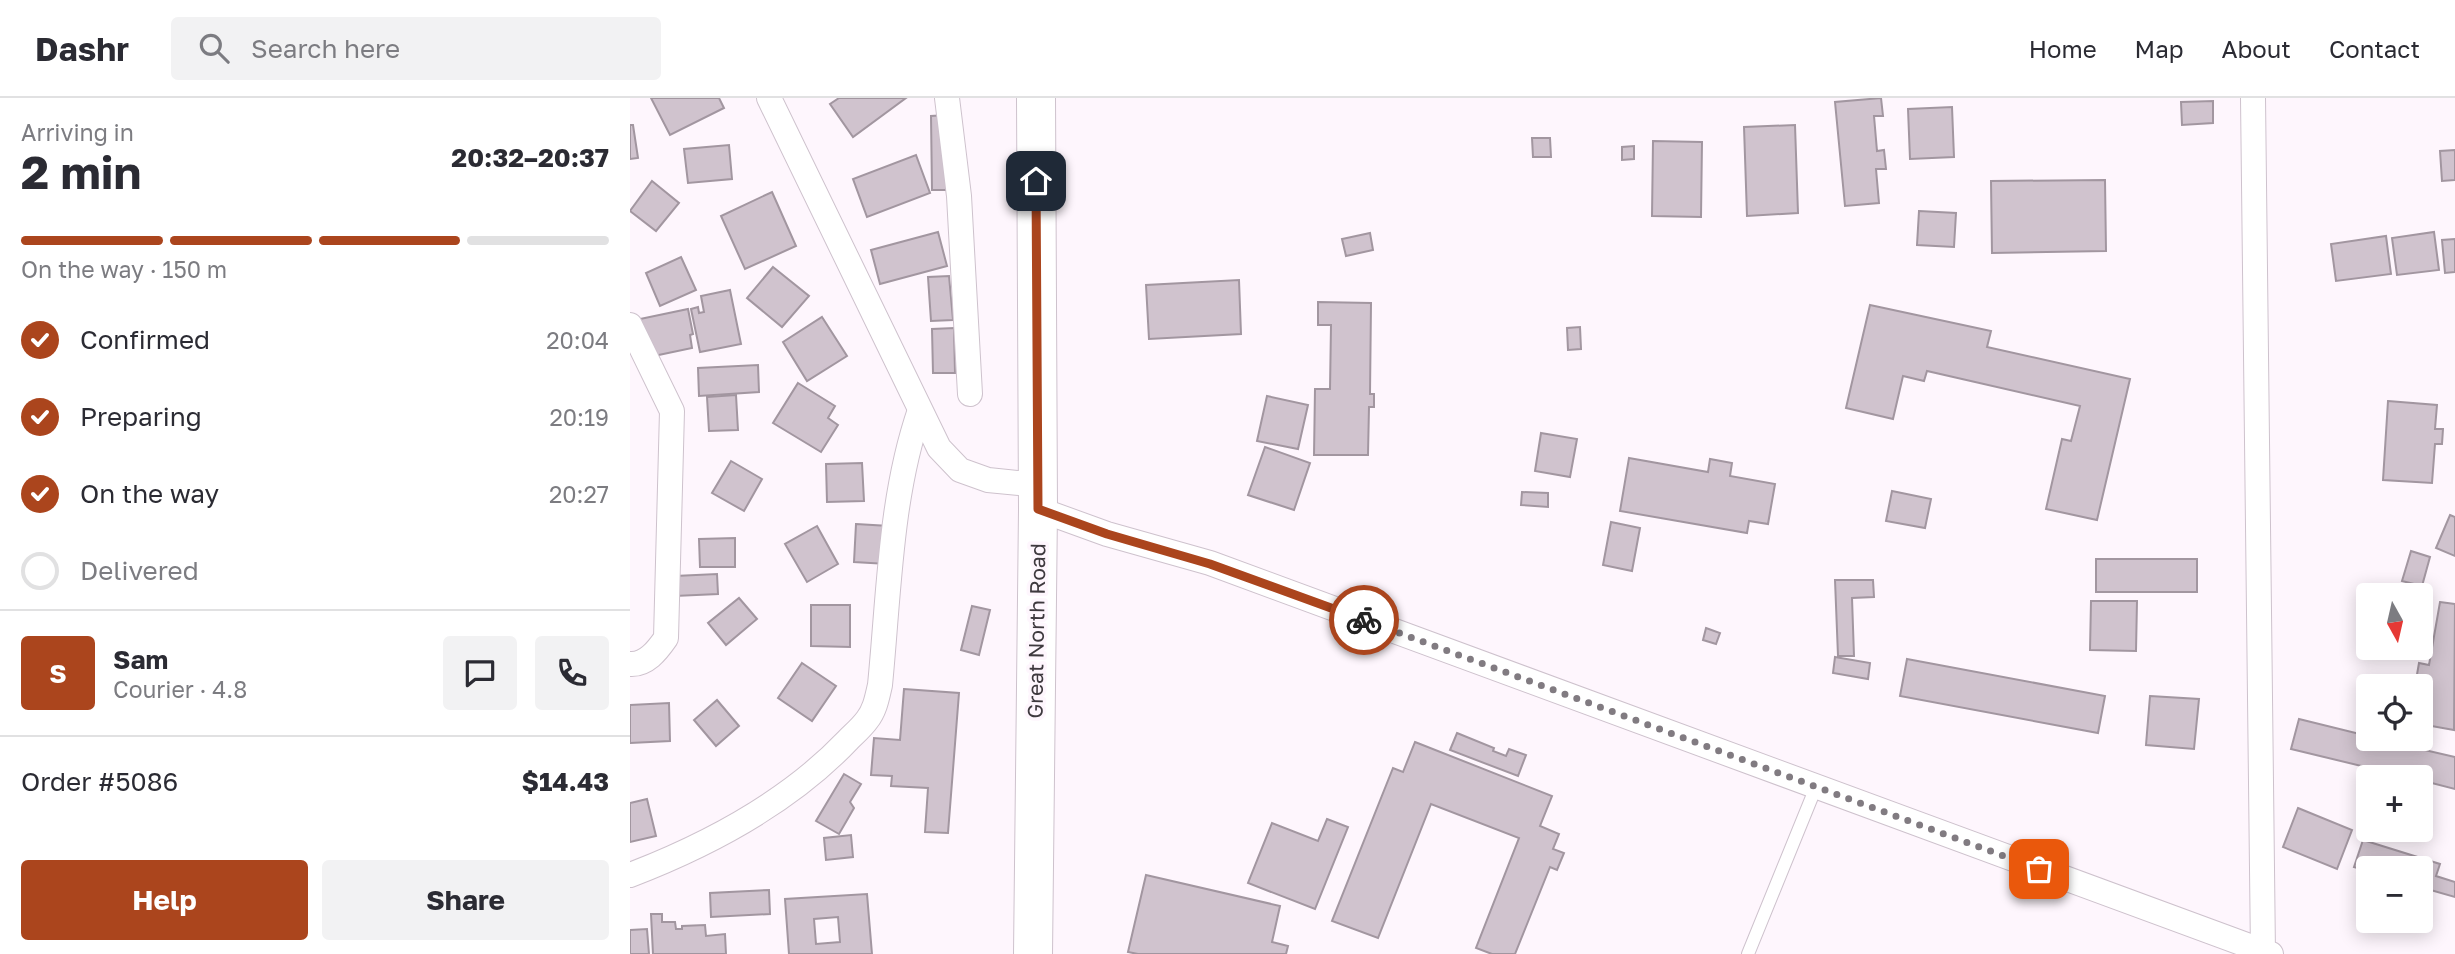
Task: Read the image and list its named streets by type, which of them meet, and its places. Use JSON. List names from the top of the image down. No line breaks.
{"streets":{"highway":["Great North Road"]},"north":"bottom","page":{"header":"Dashr","search":"Search here","nav":["Home","Map","About","Contact"],"heading":["2 min","Arriving in","20:32–20:37"],"panel":["Sam","Courier · 4.8","Order #5086","$14.43"],"bar":"On the way · 150 m","list":[["Confirmed","20:04"],["Preparing","20:19"],["On the way","20:27"],"Delivered"],"map_buttons":["+","−"],"round":"S","buttons":["Help","Share"]}}
